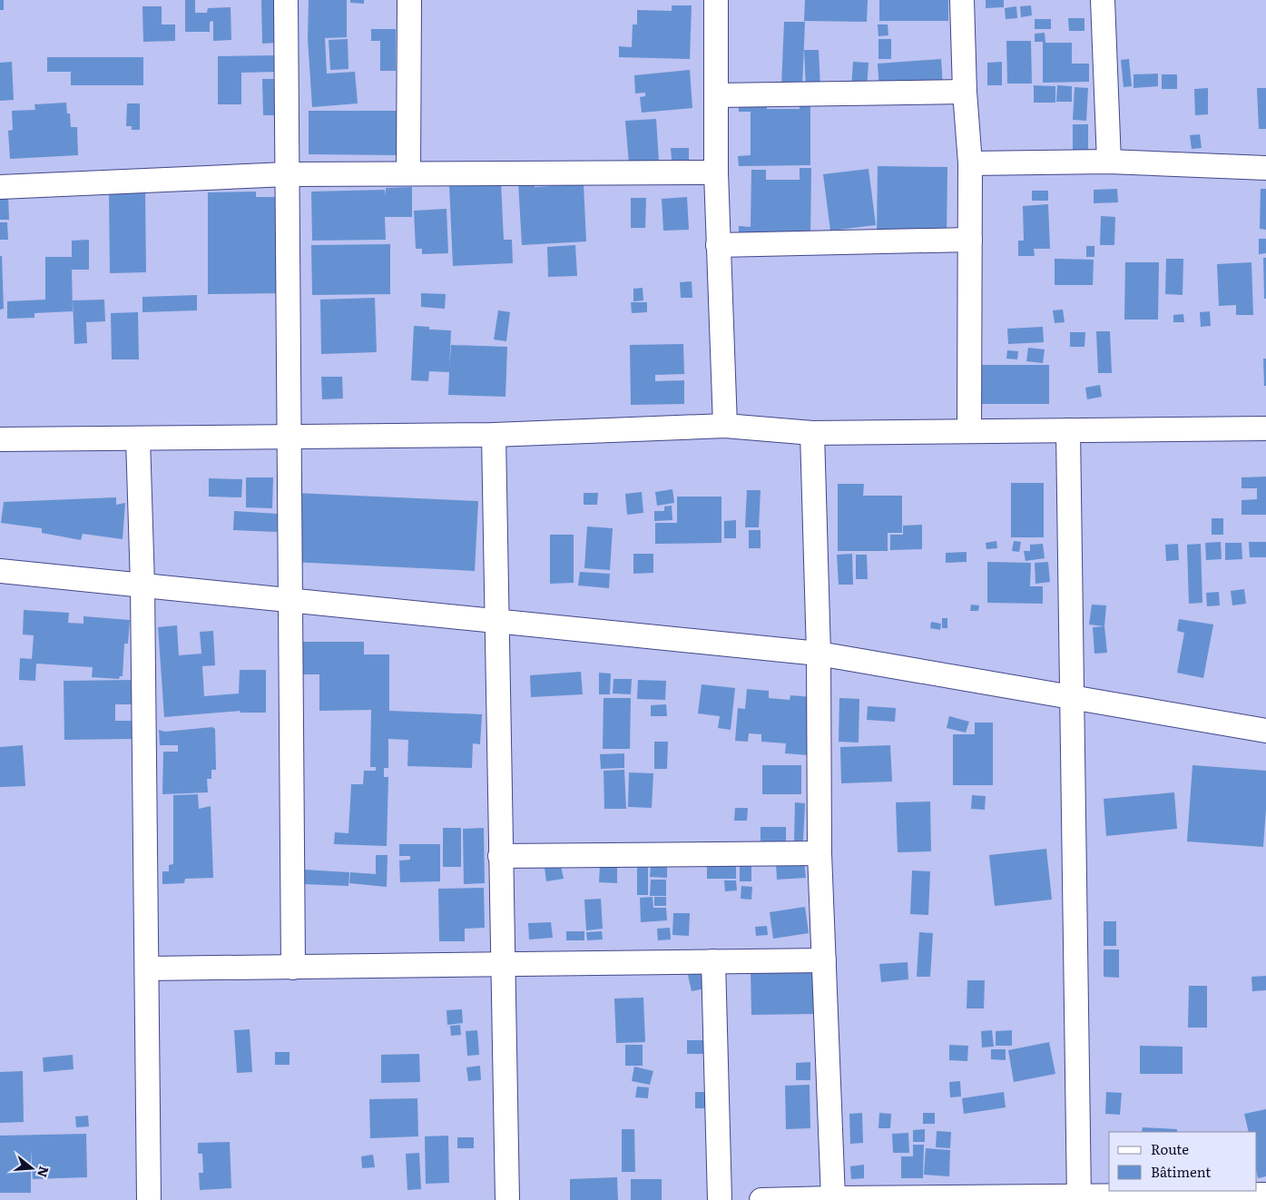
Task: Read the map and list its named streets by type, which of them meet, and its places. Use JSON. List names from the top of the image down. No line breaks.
{"legend":["Route","Bâtiment"],"north":"right"}
